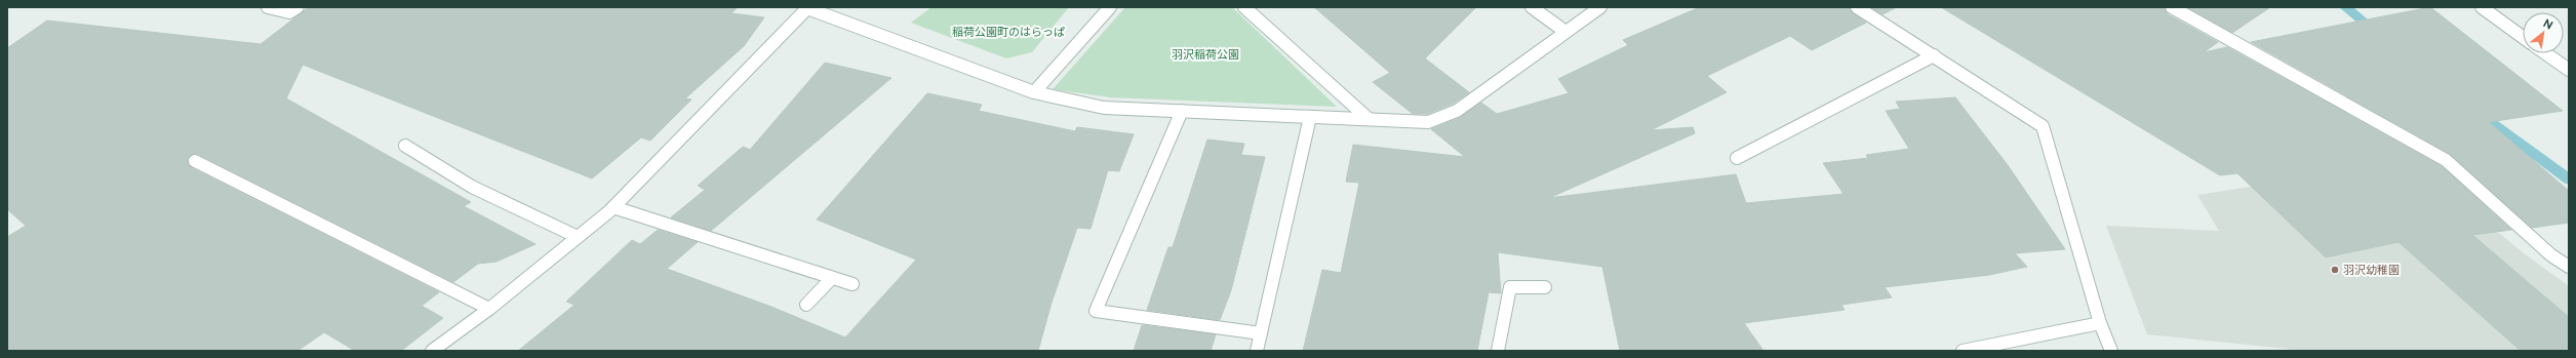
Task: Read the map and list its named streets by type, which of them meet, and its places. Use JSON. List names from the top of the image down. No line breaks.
{"parks":["稲荷公園町のはらっぱ","羽沢稲荷公園"],"places":["羽沢幼稚園"],"north":"top right"}
